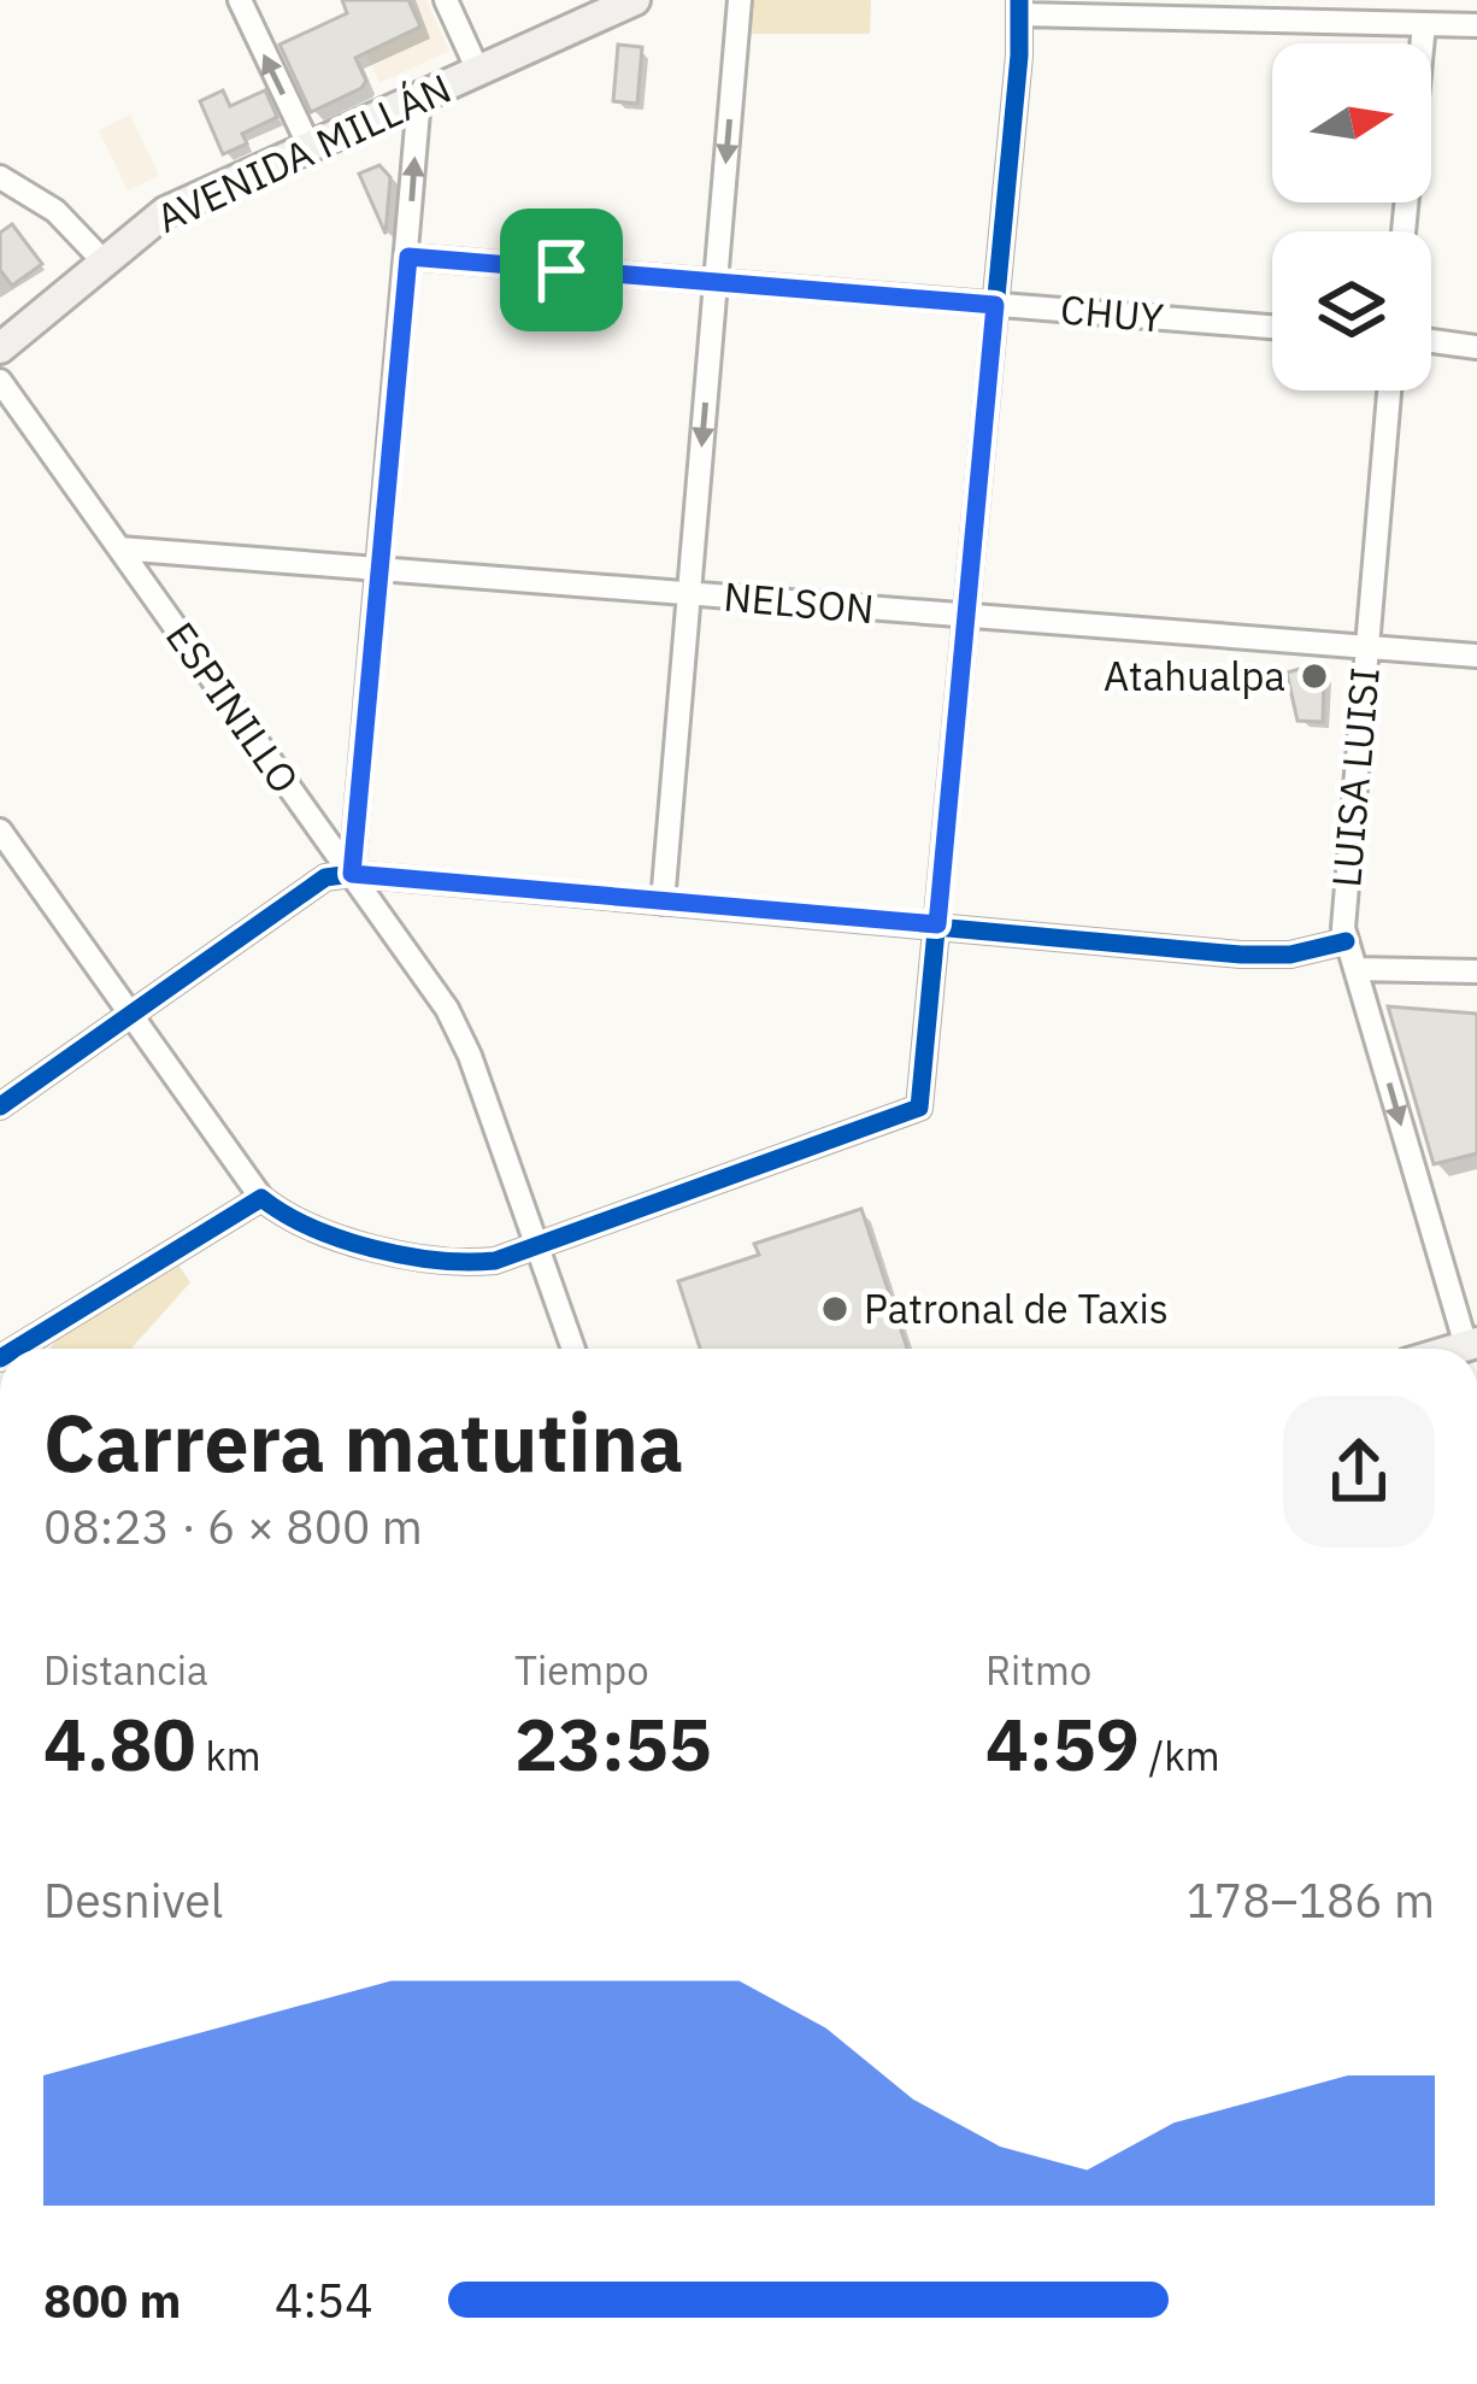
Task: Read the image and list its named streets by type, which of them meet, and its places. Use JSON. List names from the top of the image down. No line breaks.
{"streets":{"main road":["AVENIDA MILLÁN"],"street":["CHUY","NELSON","ESPINILLO","LUISA LUISI"]},"crossings":[["NELSON","ESPINILLO"],["NELSON","LUISA LUISI"]],"one_way":["LUISA LUISI"],"places":["Atahualpa","Patronal de Taxis"],"north":"right","page":{"heading":["Carrera matutina","08:23 · 6 × 800 m"],"stats":[["Distancia","4.80 km"],["Tiempo","23:55"],["Ritmo","4:59 /km"]],"chart":["Desnivel","178–186 m"],"list":[{"name":"800 m","note":"4:54"}]}}
